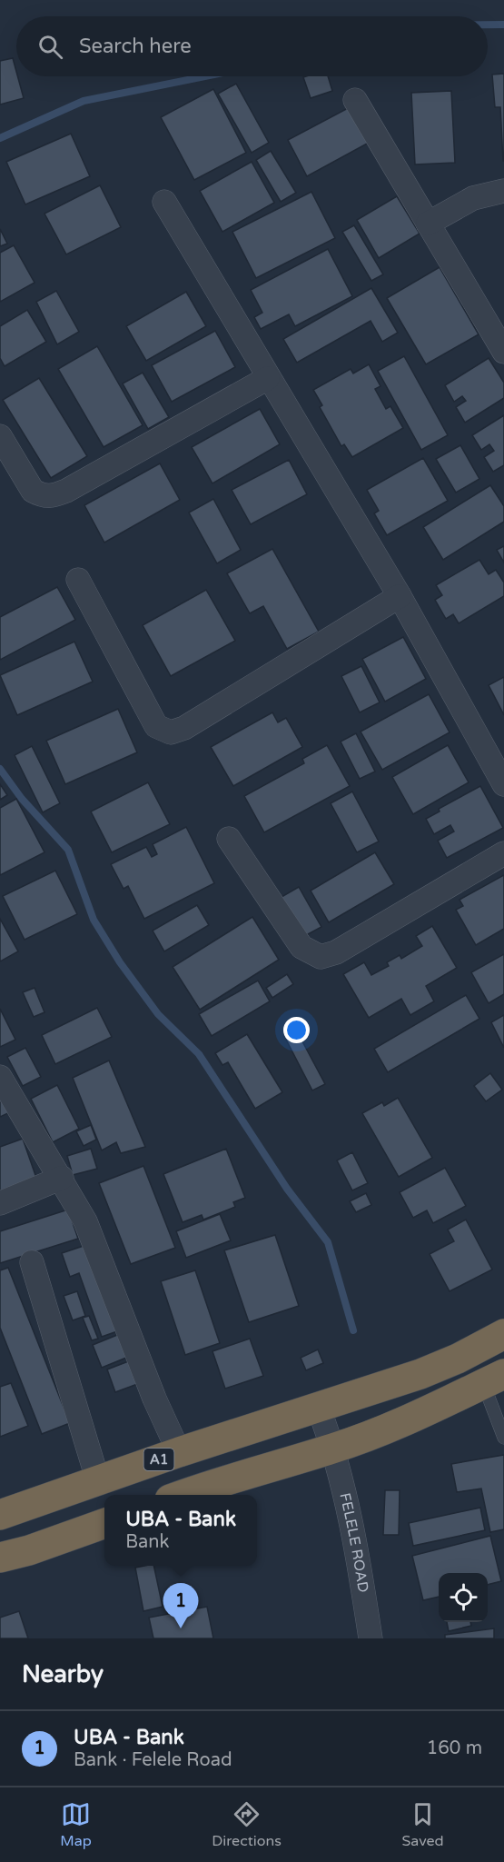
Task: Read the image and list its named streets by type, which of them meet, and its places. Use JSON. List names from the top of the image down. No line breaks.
{"streets":{"highway":["A1"],"street":["FELELE ROAD"]},"crossings":[["A1","FELELE ROAD"]],"page":{"search":"Search here","popup":["UBA - Bank","Bank"],"pins":"1","heading":"Nearby","list":[{"mark":"1","name":"UBA - Bank","note":"Bank · Felele Road","value":"160 m"}],"nav":["Map","Directions","Saved"]}}
